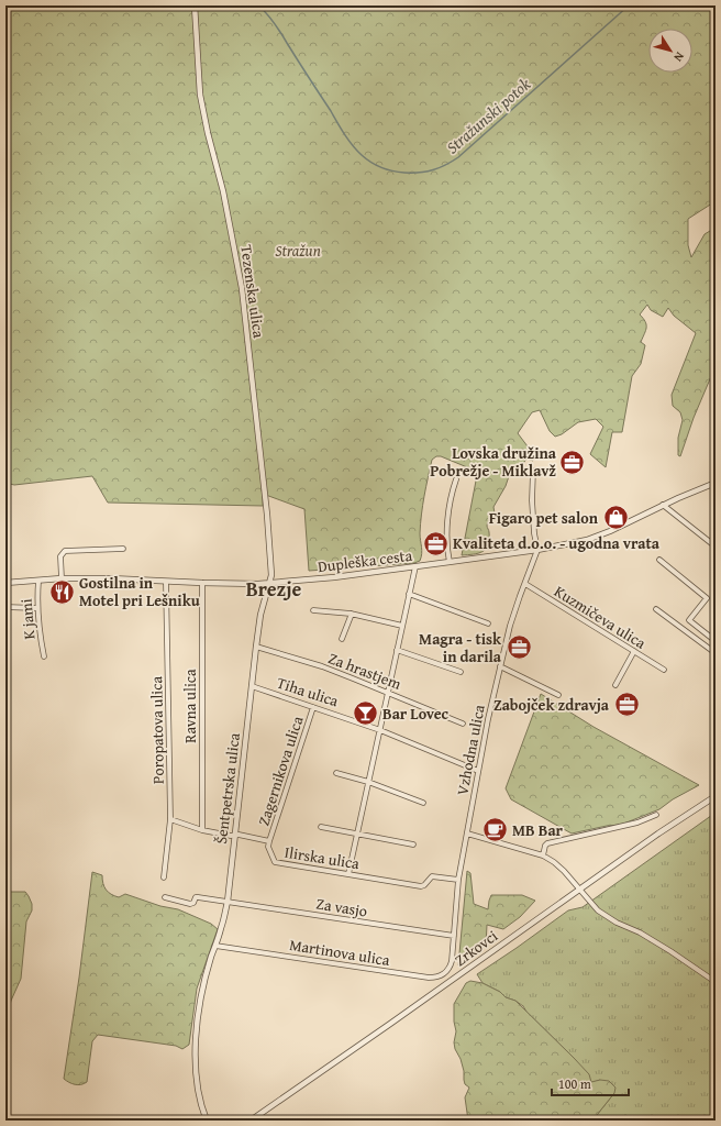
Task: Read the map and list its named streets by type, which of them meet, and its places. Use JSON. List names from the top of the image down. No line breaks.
{"streets":{"street":["Tezenska ulica","Dupleška cesta","Kuzmičeva ulica","K jami","Za hrastjem","Tiha ulica","Ravna ulica","Poropatova ulica","Vzhodna ulica","Zagernikova ulica","Šentpetrska ulica","Ilirska ulica","Za vasjo","Zrkovci","Martinova ulica"]},"crossings":[["Tezenska ulica","Dupleška cesta"],["Tezenska ulica","Šentpetrska ulica"],["Dupleška cesta","K jami"],["Dupleška cesta","Ravna ulica"],["Dupleška cesta","Poropatova ulica"],["Dupleška cesta","Vzhodna ulica"],["Dupleška cesta","Šentpetrska ulica"],["Kuzmičeva ulica","Vzhodna ulica"],["Za hrastjem","Šentpetrska ulica"],["Tiha ulica","Vzhodna ulica"],["Tiha ulica","Zagernikova ulica"],["Tiha ulica","Šentpetrska ulica"],["Ravna ulica","Ilirska ulica"],["Poropatova ulica","Ilirska ulica"],["Vzhodna ulica","Ilirska ulica"],["Vzhodna ulica","Za vasjo"],["Vzhodna ulica","Martinova ulica"],["Zagernikova ulica","Ilirska ulica"],["Šentpetrska ulica","Ilirska ulica"],["Šentpetrska ulica","Za vasjo"],["Šentpetrska ulica","Martinova ulica"]],"districts":["Brezje"],"water":["Stražunski potok"],"parks":["Stražun"],"places":{"office":["Lovska družina Pobrežje - Miklavž","Kvaliteta d.o.o. - ugodna vrata","Magra - tisk in darila","Zabojček zdravja"],"shop":["Figaro pet salon"],"restaurant":["Gostilna in Motel pri Lešniku"],"bar":["Bar Lovec"],"cafe":["MB Bar"]},"scale_bar":"100 m","north":"bottom right"}
